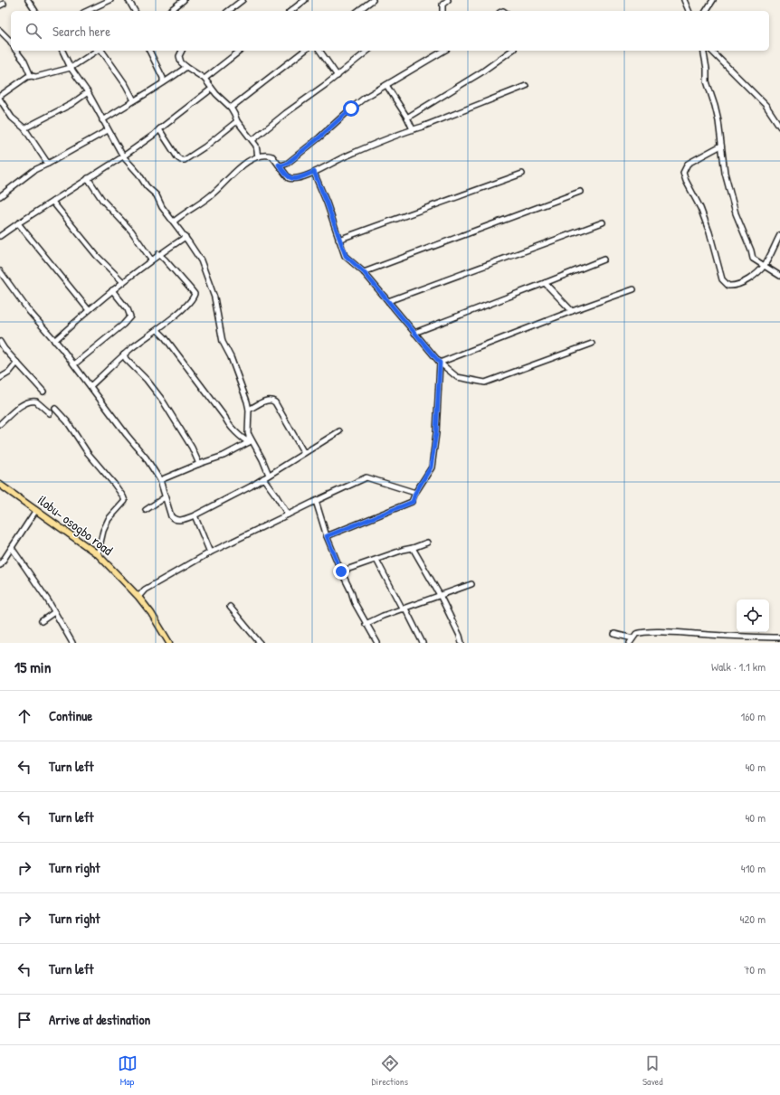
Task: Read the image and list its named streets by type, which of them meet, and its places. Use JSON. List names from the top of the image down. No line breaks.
{"streets":{"main road":["ilobu- osogbo road"]},"page":{"search":"Search here","heading":["15 min","Walk · 1.1 km"],"list":[["Continue","160 m"],["Turn left","40 m"],["Turn left","40 m"],["Turn right","410 m"],["Turn right","420 m"],["Turn left","70 m"],"Arrive at destination"],"nav":["Map","Directions","Saved"]}}
